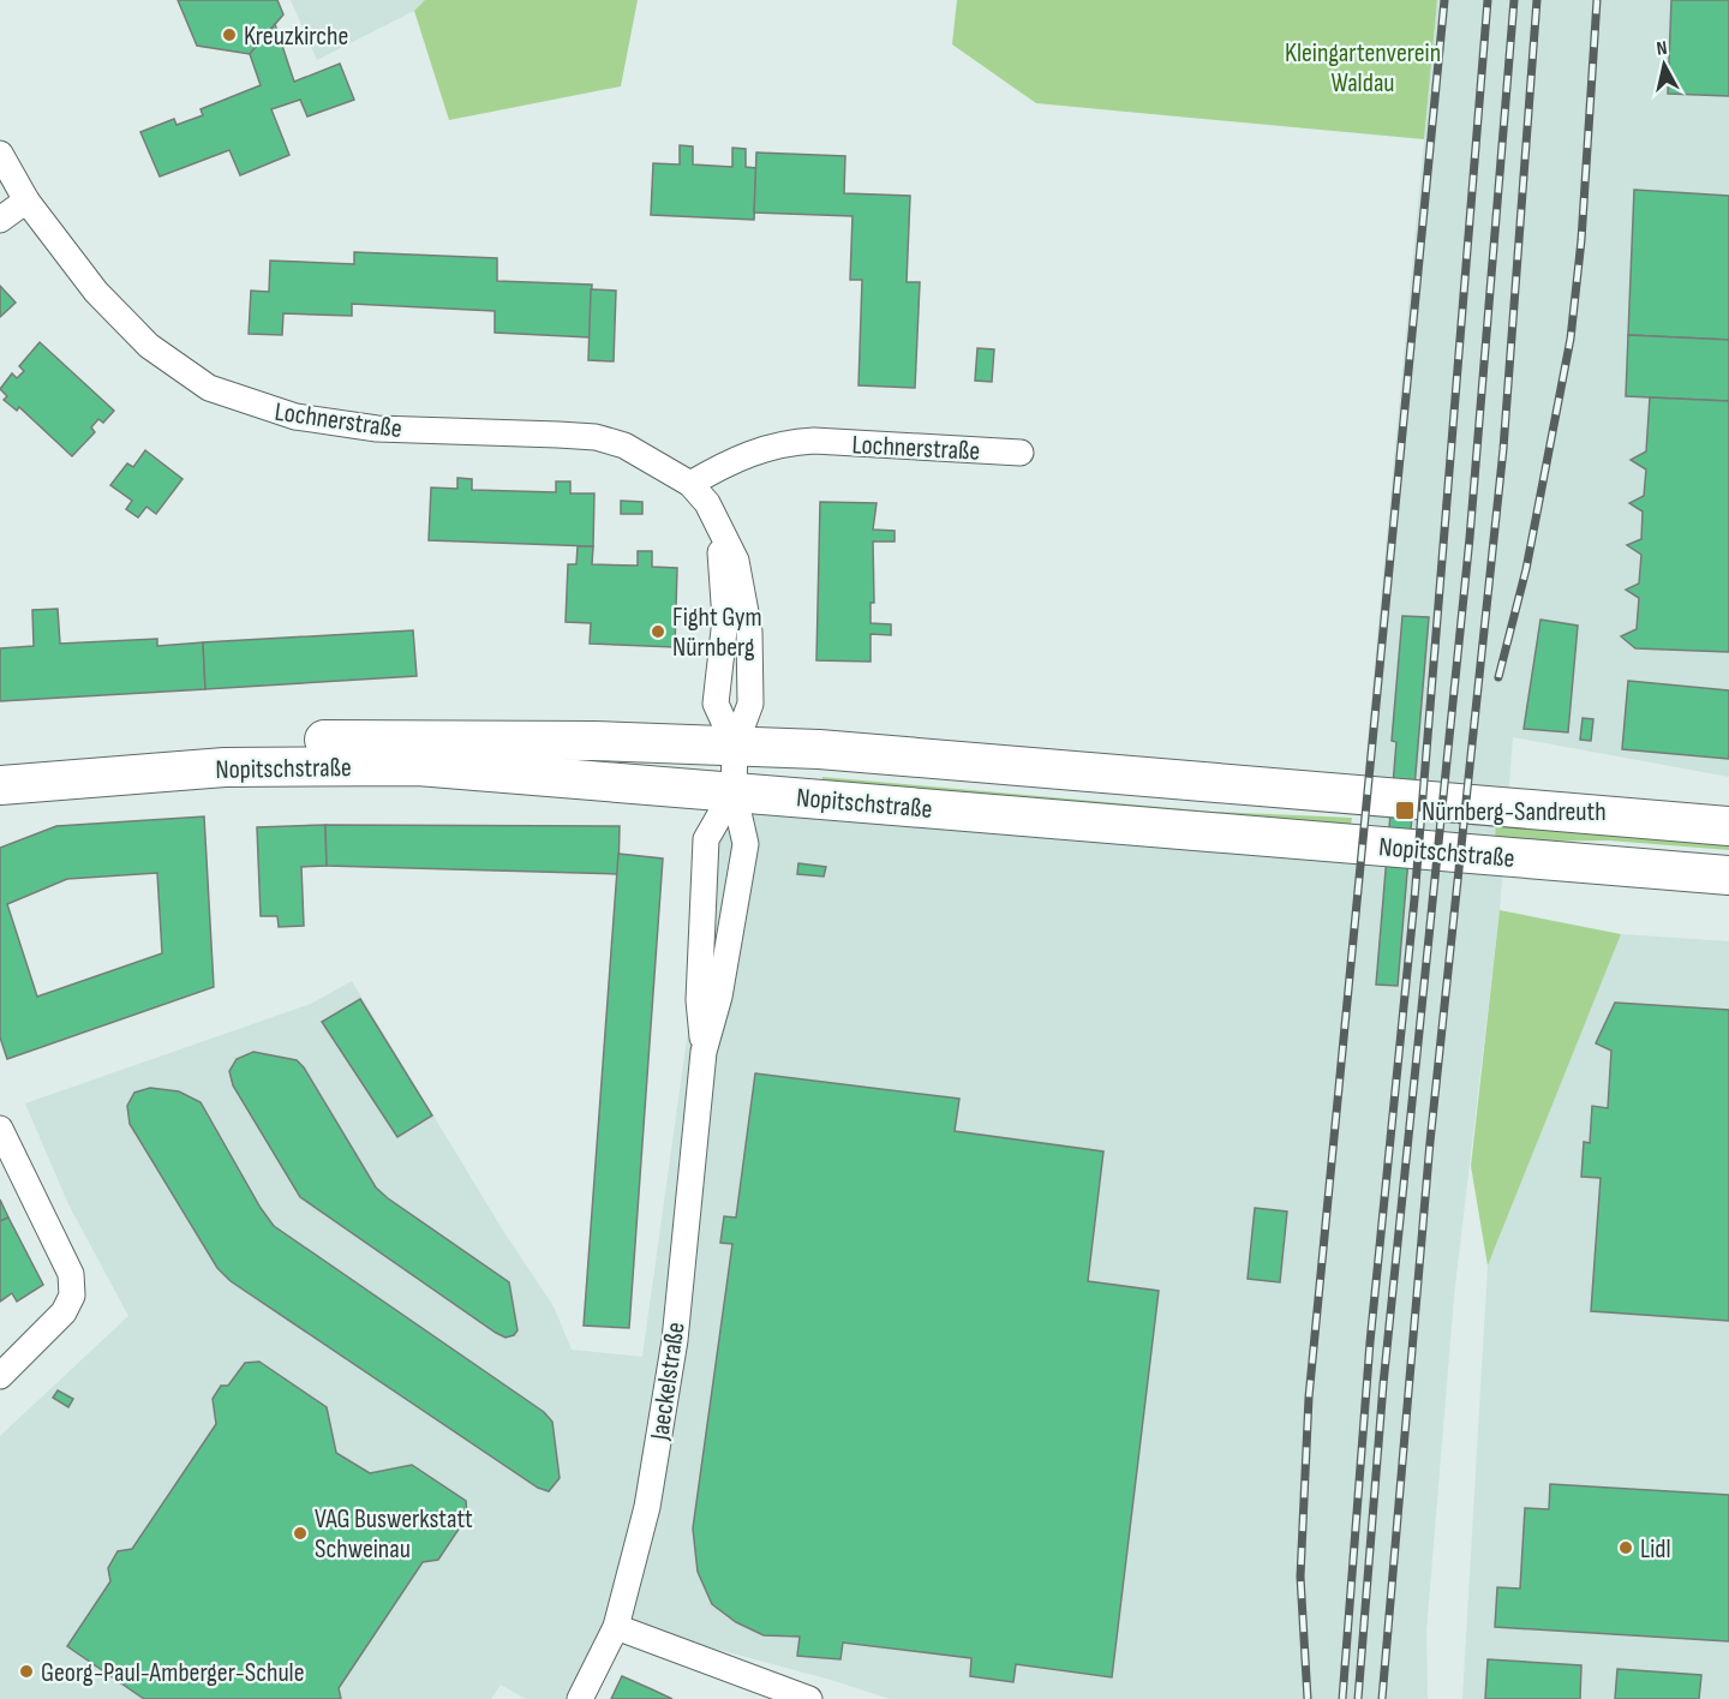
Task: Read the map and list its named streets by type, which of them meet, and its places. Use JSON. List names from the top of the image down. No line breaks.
{"streets":{"main road":["Nopitschstraße"],"street":["Lochnerstraße","Jaeckelstraße"]},"crossings":[["Lochnerstraße","Nopitschstraße"],["Lochnerstraße","Jaeckelstraße"],["Nopitschstraße","Jaeckelstraße"]],"parks":["Kleingartenverein Waldau"],"places":{"other":["Kreuzkirche","Fight Gym Nürnberg","VAG Buswerkstatt Schweinau","Lidl","Georg-Paul-Amberger-Schule"],"transit":["Nürnberg-Sandreuth"]},"north":"top"}
